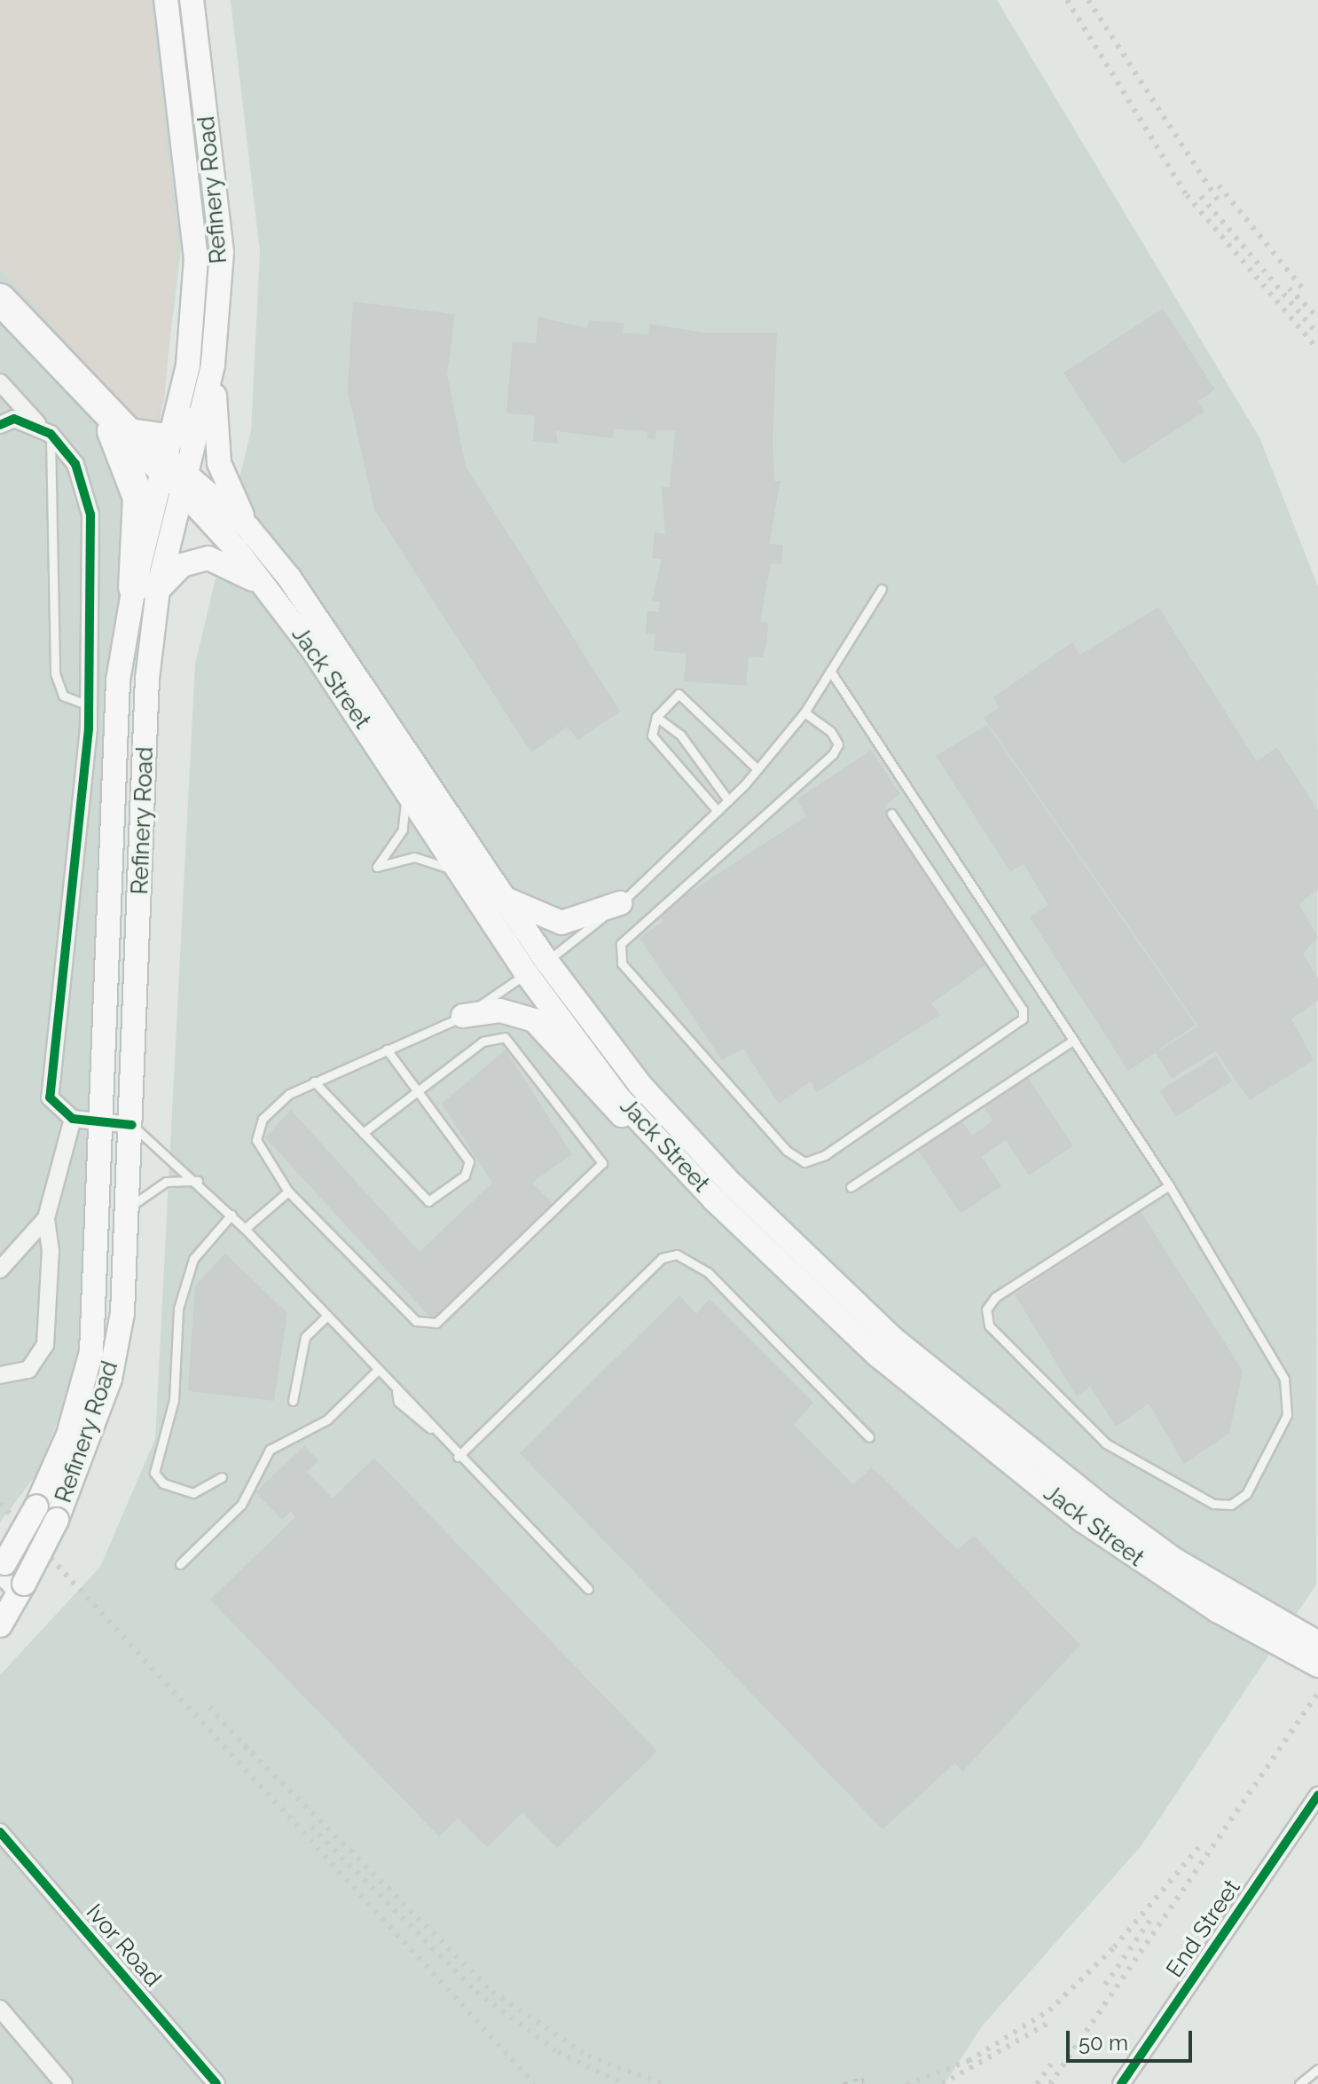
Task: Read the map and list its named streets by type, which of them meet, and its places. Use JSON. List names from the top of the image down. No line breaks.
{"streets":{"main road":["Refinery Road","Jack Street"],"street":["End Street","Ivor Road"]},"crossings":[["Refinery Road","Jack Street"]],"scale_bar":"50 m"}
